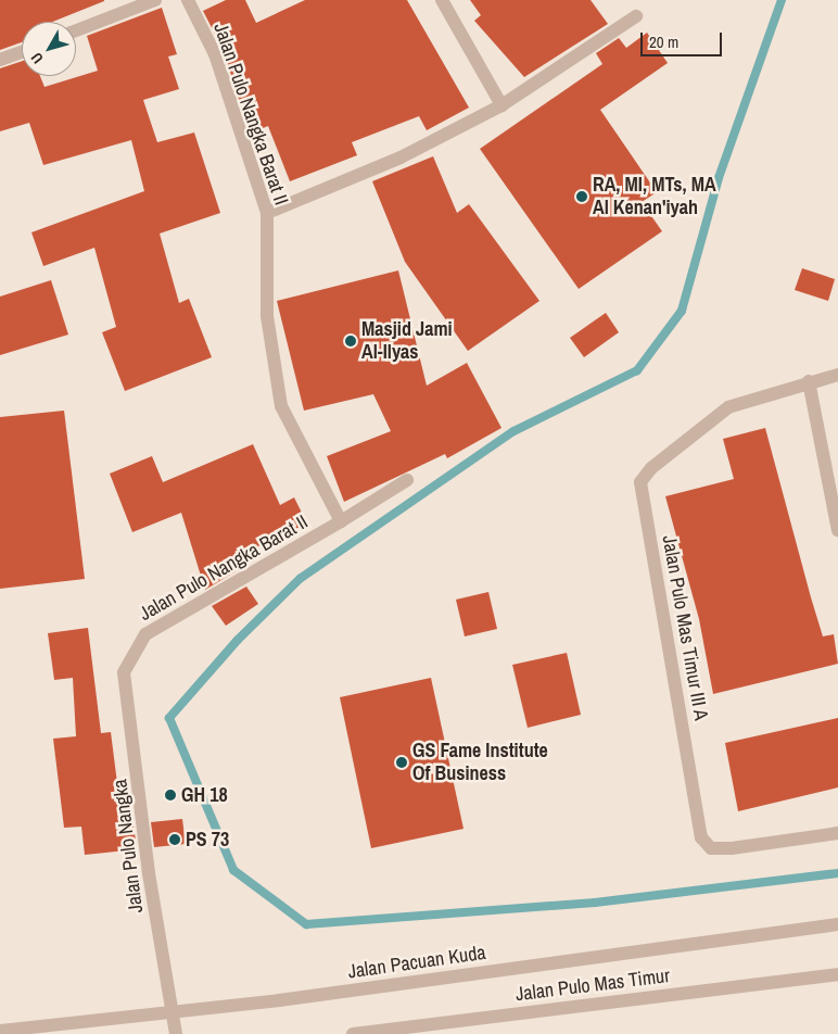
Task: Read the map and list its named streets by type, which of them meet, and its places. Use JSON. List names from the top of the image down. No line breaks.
{"streets":{"street":["Jalan Pulo Nangka Barat II","Jalan Pulo Mas Timur III A","Jalan Pulo Nangka","Jalan Pacuan Kuda","Jalan Pulo Mas Timur"]},"crossings":[["Jalan Pulo Nangka Barat II","Jalan Pulo Nangka"],["Jalan Pulo Nangka","Jalan Pacuan Kuda"]],"places":["RA, MI, MTs, MA Al Kenan'iyah","Masjid Jami Al-Ilyas","GS Fame Institute Of Business","GH 18","PS 73"],"scale_bar":"20 m","north":"bottom left"}
